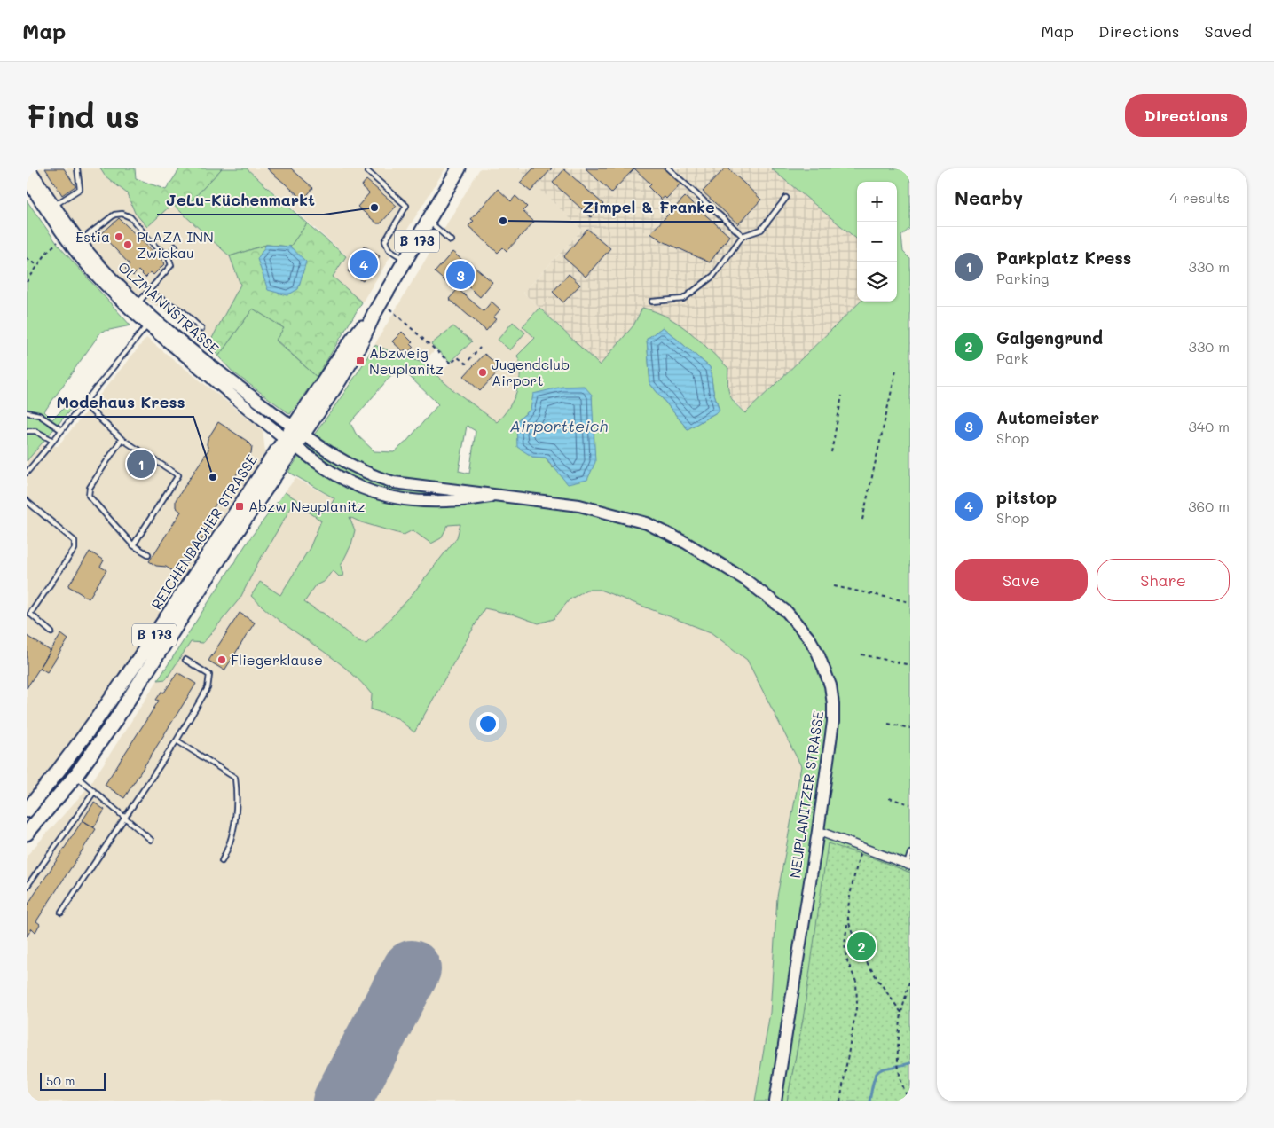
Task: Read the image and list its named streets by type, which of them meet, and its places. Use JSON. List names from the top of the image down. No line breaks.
{"streets":{"main road":["B 173","OLZMANNSTRASSE","REICHENBACHER STRASSE","NEUPLANITZER STRASSE"]},"crossings":[["OLZMANNSTRASSE","REICHENBACHER STRASSE"],["OLZMANNSTRASSE","NEUPLANITZER STRASSE"],["REICHENBACHER STRASSE","NEUPLANITZER STRASSE"]],"water":["Airportteich"],"places":{"other":["JeLu-Küchenmarkt","Zimpel & Franke","Estia","PLAZA INN Zwickau","Jugendclub Airport","Modehaus Kress","Fliegerklause"],"transit":["Abzweig Neuplanitz","Abzw Neuplanitz"]},"scale_bar":"50 m","page":{"header":"Map","nav":["Map","Directions","Saved"],"buttons":["Directions",["Save","Share"]],"title":"Find us","heading":["Nearby","4 results"],"map_buttons":["+","−"],"list":[{"mark":"1","name":"Parkplatz Kress","note":"Parking","value":"330 m"},{"mark":"2","name":"Galgengrund","note":"Park","value":"330 m"},{"mark":"3","name":"Automeister","note":"Shop","value":"340 m"},{"mark":"4","name":"pitstop","note":"Shop","value":"360 m"}],"pins":["4","3","1","2"],"scale":"50 m"}}
